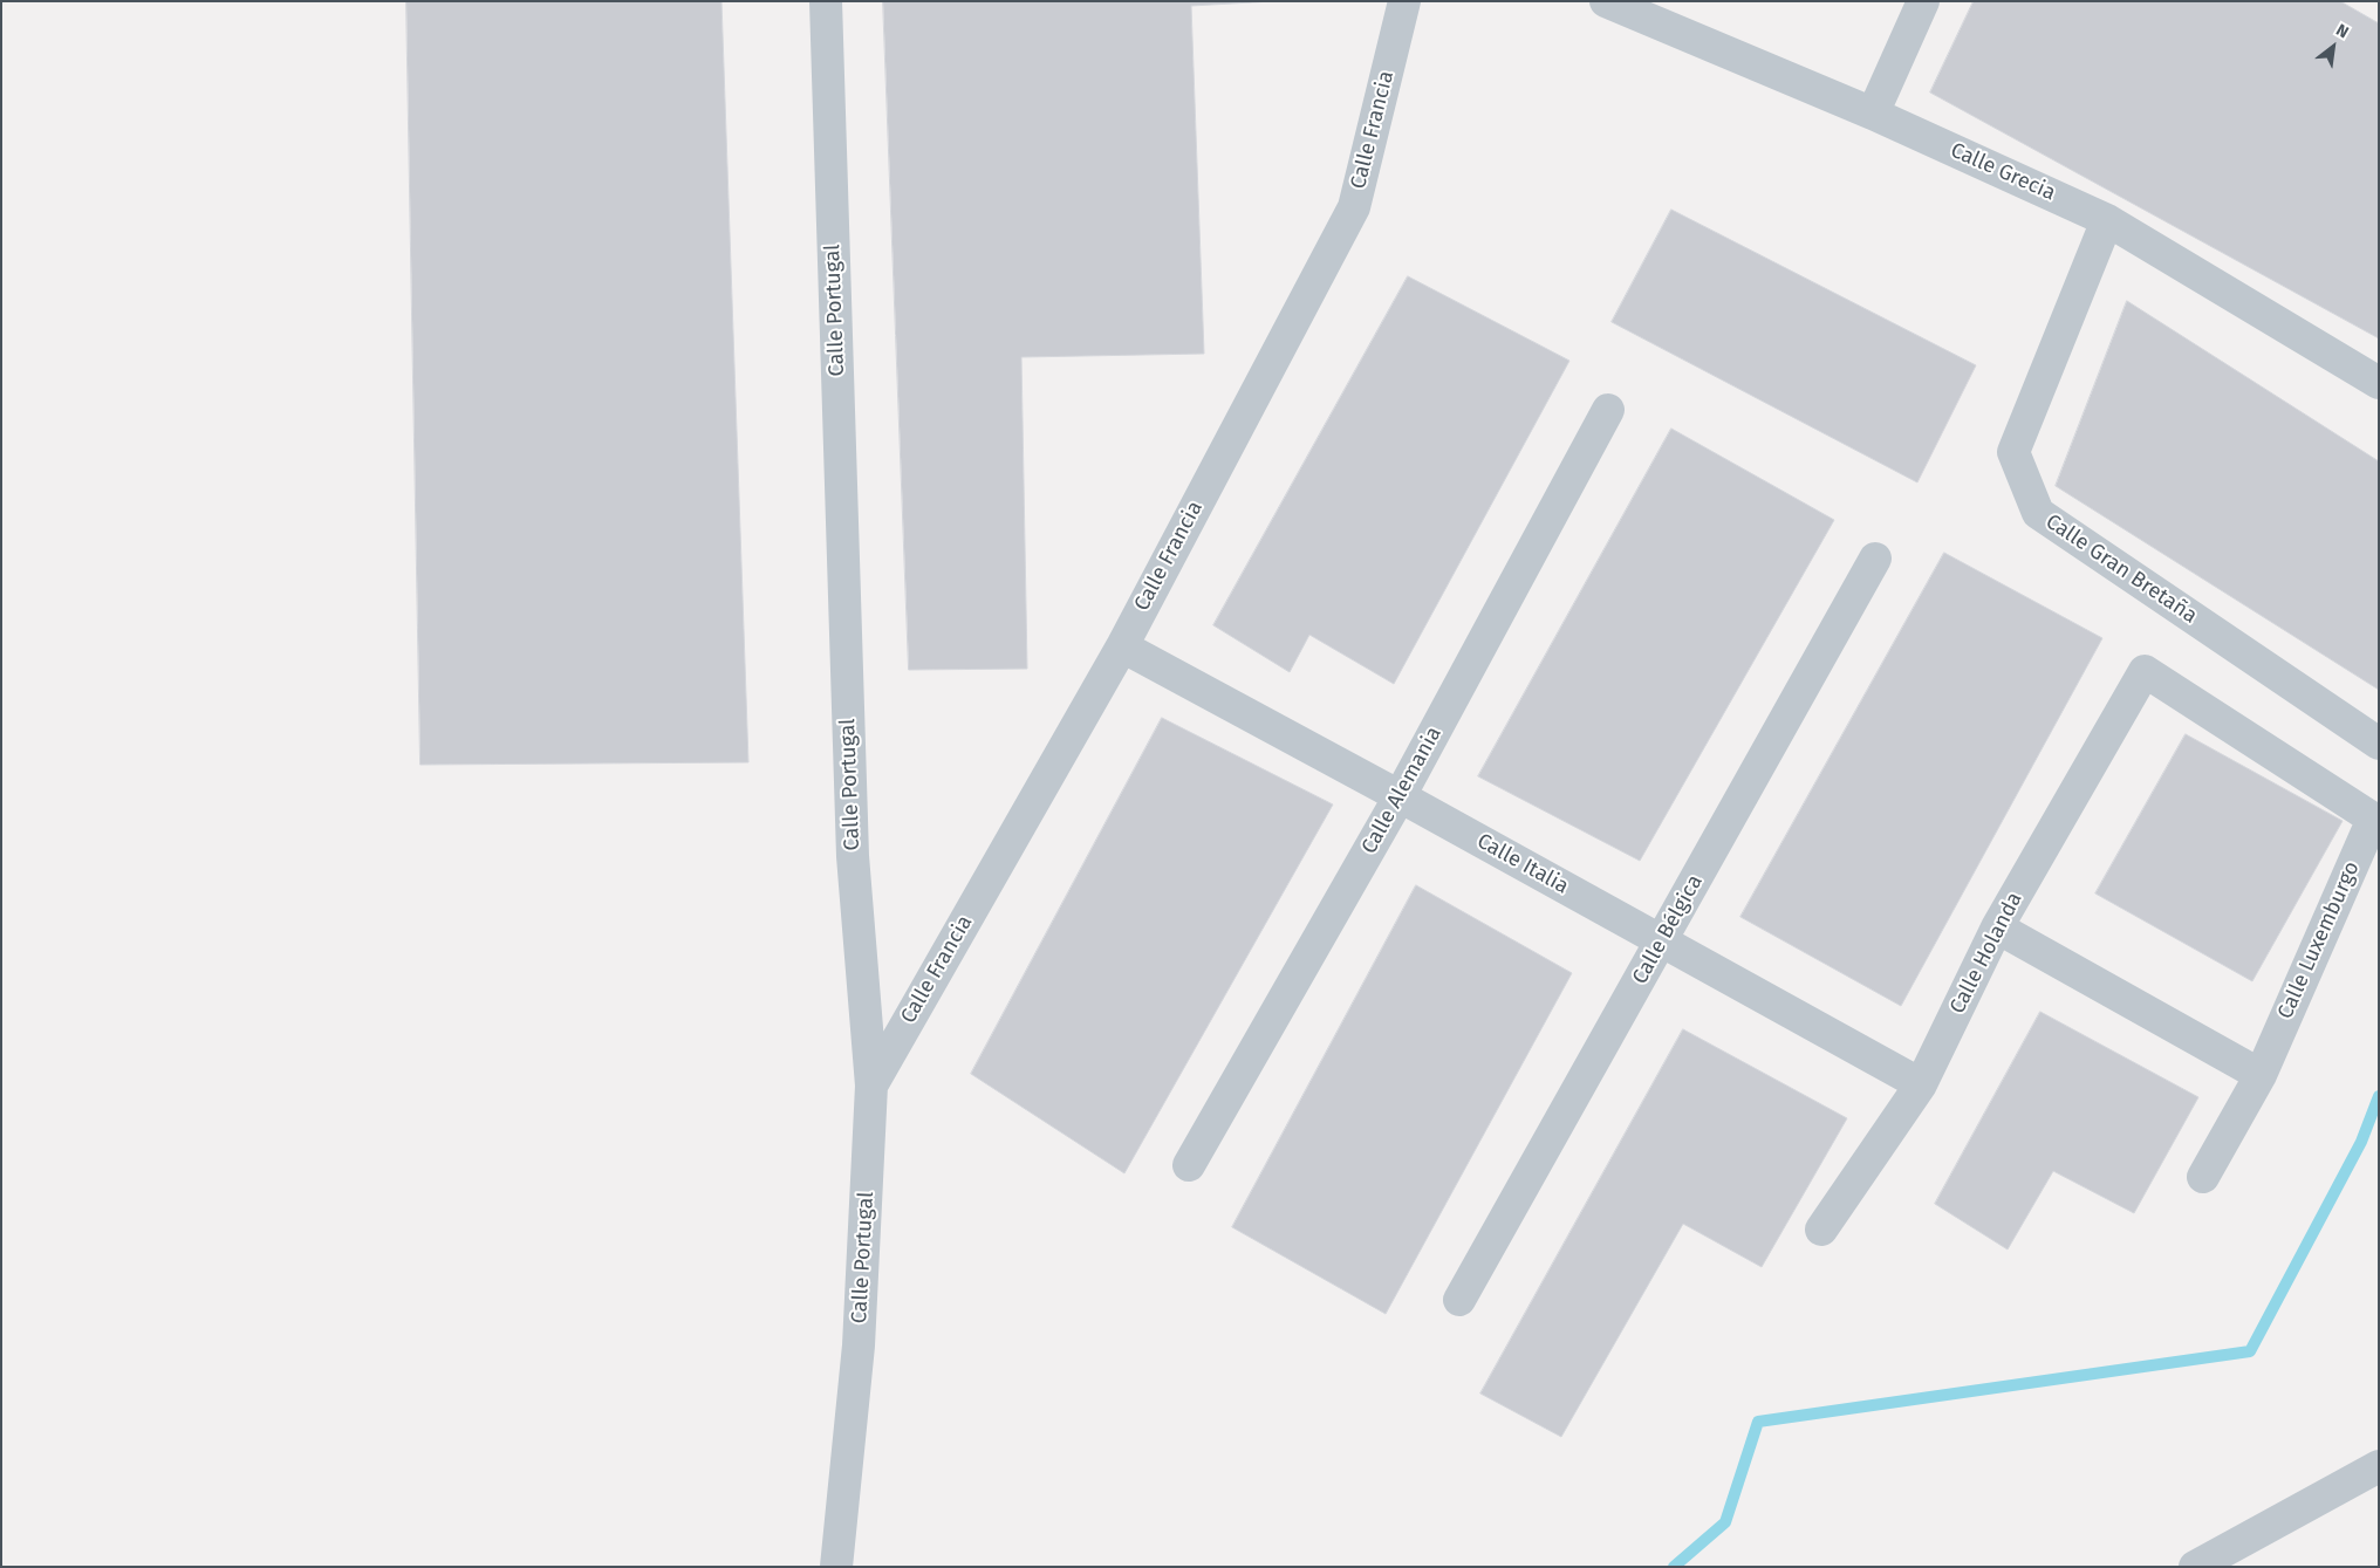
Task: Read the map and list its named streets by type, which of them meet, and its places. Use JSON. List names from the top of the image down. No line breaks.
{"streets":{"street":["Calle Francia","Calle Grecia","Calle Portugal","Calle Gran Bretaña","Calle Alemania","Calle Italia","Calle Bélgica","Calle Luxemburgo","Calle Holanda"]},"crossings":[["Calle Francia","Calle Portugal"],["Calle Francia","Calle Italia"],["Calle Grecia","Calle Gran Bretaña"],["Calle Alemania","Calle Italia"],["Calle Italia","Calle Bélgica"],["Calle Italia","Calle Holanda"],["Calle Luxemburgo","Calle Holanda"]],"north":"top right"}
